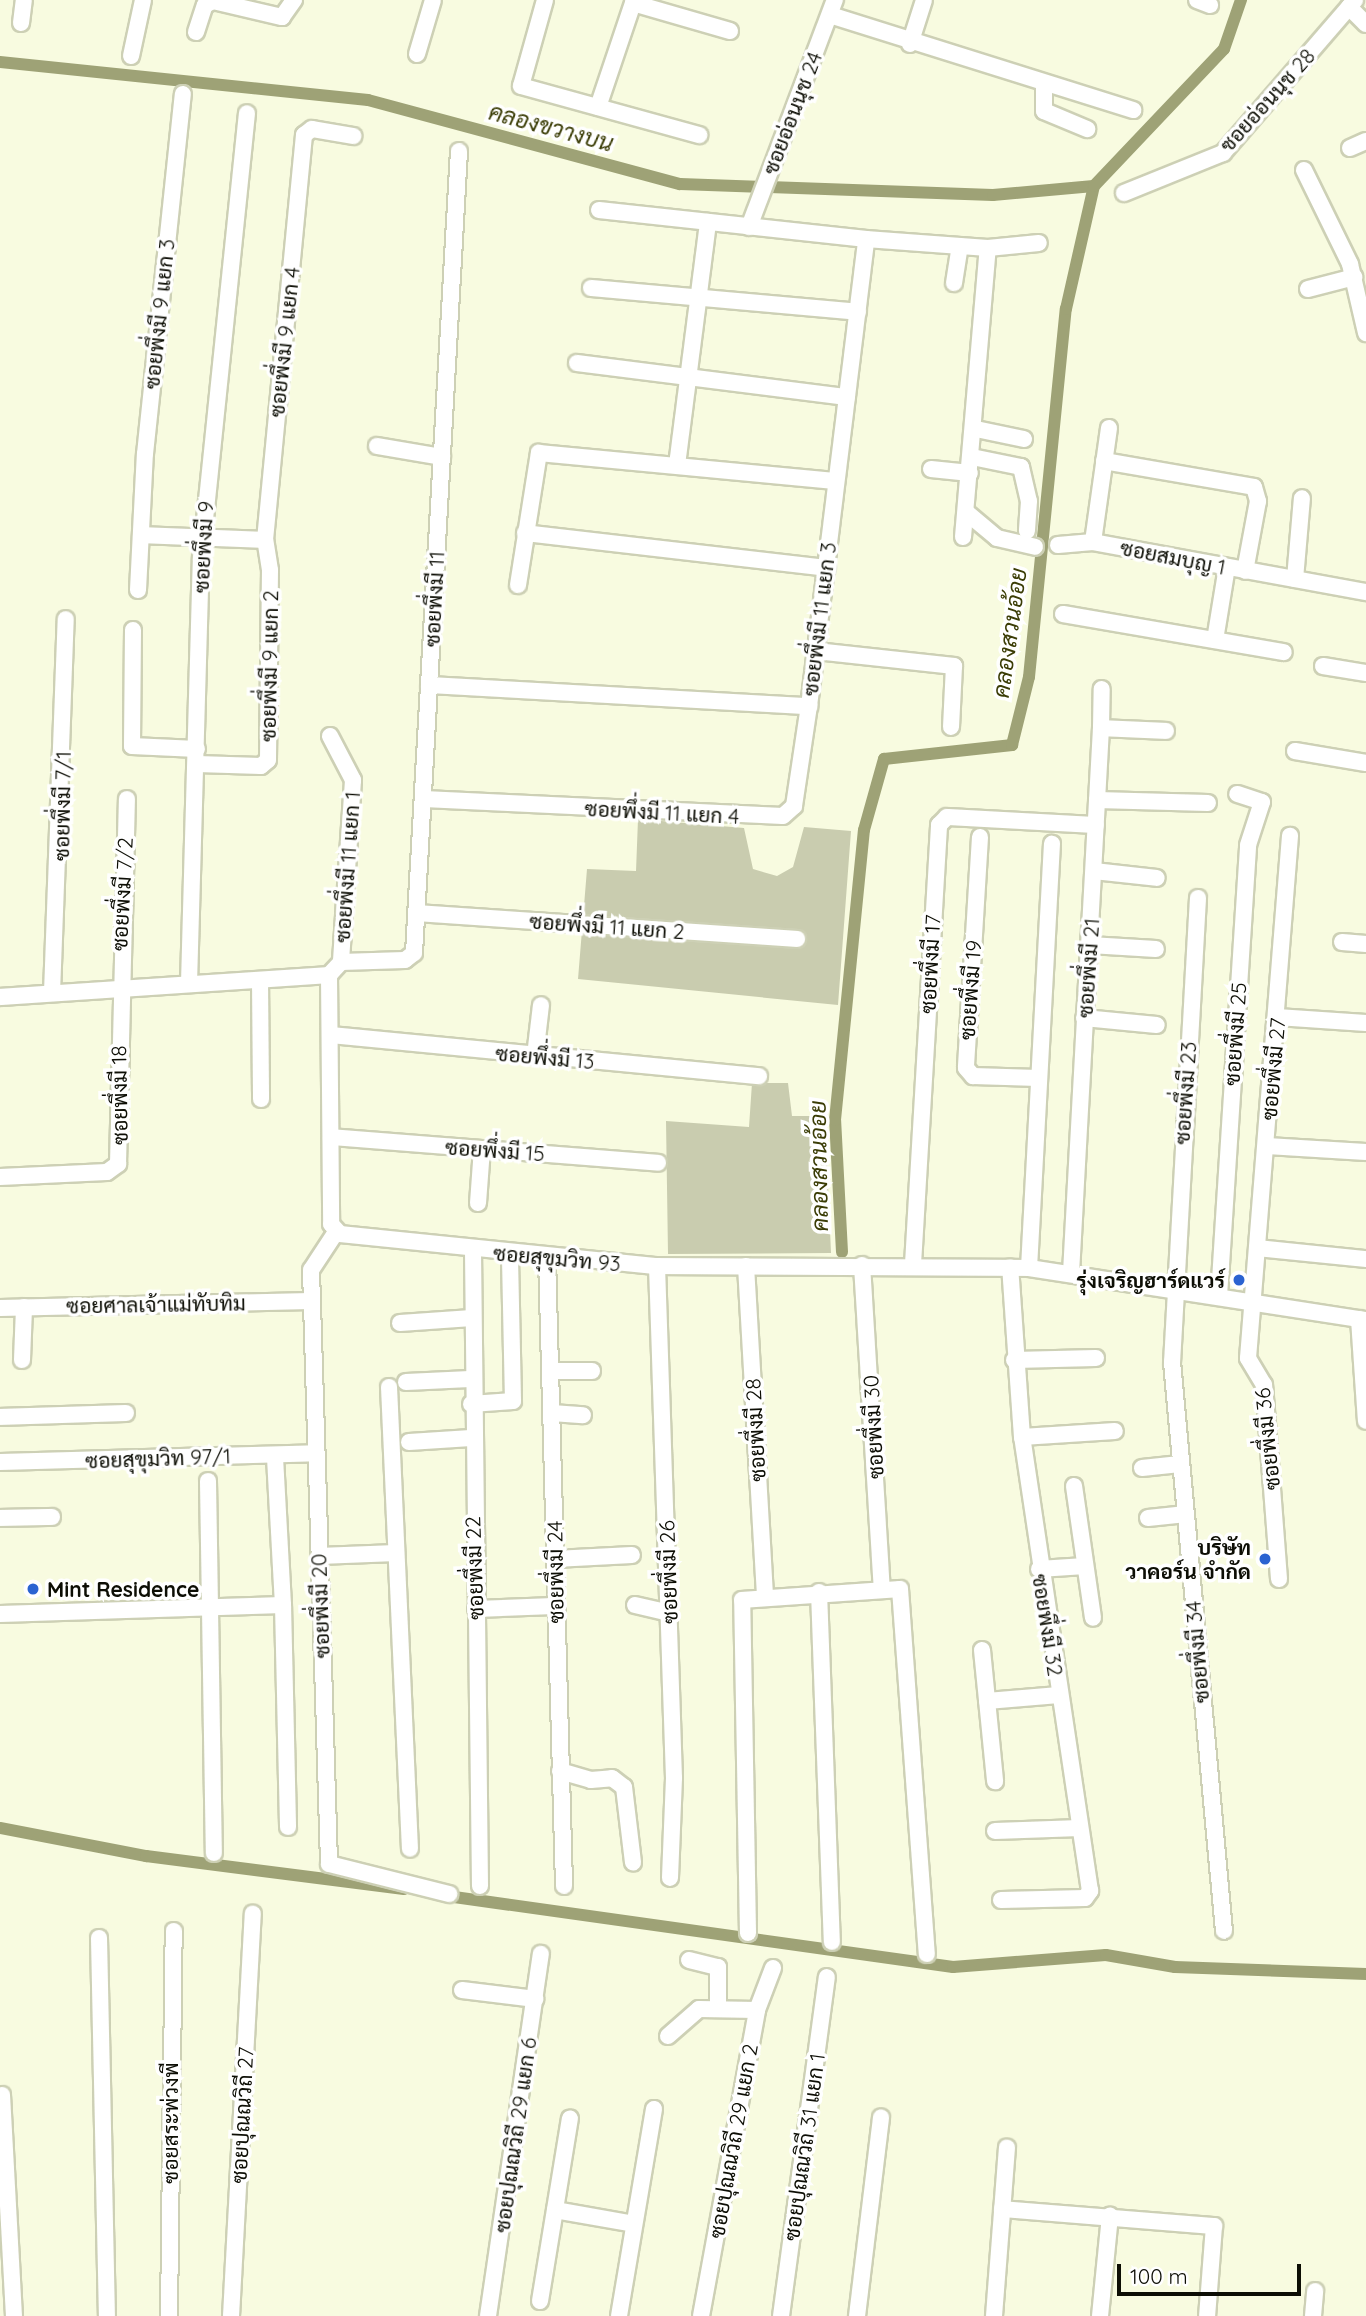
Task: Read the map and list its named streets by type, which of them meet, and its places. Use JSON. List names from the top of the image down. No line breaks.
{"streets":{"street":["ซอยอ่อนนุช 28","ซอยอ่อนนุช 24","ซอยพึ่งมี 9 แยก 3","ซอยพึ่งมี 9 แยก 4","ซอยพึ่งมี 9","ซอยสมบุญ 1","ซอยพึ่งมี 11","ซอยพึ่งมี 11 แยก 3","ซอยพึ่งมี 9 แยก 2","ซอยพึ่งมี 7/1","ซอยพึ่งมี 11 แยก 4","ซอยพึ่งมี 11 แยก 1","ซอยพึ่งมี 7/2","ซอยพึ่งมี 11 แยก 2","ซอยพึ่งมี 17","ซอยพึ่งมี 21","ซอยพึ่งมี 19","ซอยพึ่งมี 25","ซอยพึ่งมี 13","ซอยพึ่งมี 27","ซอยพึ่งมี 23","ซอยพึ่งมี 18","ซอยพึ่งมี 15","ซอยสุขุมวิท 93","ซอยศาลเจ้าแม่ทับทิม","ซอยพึ่งมี 30","ซอยพึ่งมี 28","ซอยพึ่งมี 36","ซอยสุขุมวิท 97/1","ซอยพึ่งมี 22","ซอยพึ่งมี 24","ซอยพึ่งมี 26","ซอยพึ่งมี 20","ซอยพึ่งมี 32","ซอยพึ่งมี 34","ซอยปุณณวิถี 27","ซอยสระพ่วงพี","ซอยปุณณวิถี 29 แยก 6","ซอยปุณณวิถี 29 แยก 2","ซอยปุณณวิถี 31 แยก 1"]},"crossings":[["ซอยพึ่งมี 9 แยก 4","ซอยพึ่งมี 9 แยก 2"],["ซอยพึ่งมี 9","ซอยพึ่งมี 9 แยก 2"],["ซอยพึ่งมี 11","ซอยพึ่งมี 11 แยก 3"],["ซอยพึ่งมี 11","ซอยพึ่งมี 11 แยก 4"],["ซอยพึ่งมี 11","ซอยพึ่งมี 11 แยก 1"],["ซอยพึ่งมี 11","ซอยพึ่งมี 11 แยก 2"],["ซอยพึ่งมี 11 แยก 3","ซอยพึ่งมี 11 แยก 4"],["ซอยพึ่งมี 7/2","ซอยพึ่งมี 18"],["ซอยพึ่งมี 17","ซอยพึ่งมี 21"],["ซอยพึ่งมี 17","ซอยสุขุมวิท 93"],["ซอยพึ่งมี 21","ซอยสุขุมวิท 93"],["ซอยพึ่งมี 25","ซอยสุขุมวิท 93"],["ซอยพึ่งมี 27","ซอยสุขุมวิท 93"],["ซอยพึ่งมี 27","ซอยพึ่งมี 36"],["ซอยพึ่งมี 23","ซอยสุขุมวิท 93"],["ซอยพึ่งมี 23","ซอยพึ่งมี 34"],["ซอยสุขุมวิท 93","ซอยพึ่งมี 30"],["ซอยสุขุมวิท 93","ซอยพึ่งมี 28"],["ซอยสุขุมวิท 93","ซอยพึ่งมี 36"],["ซอยสุขุมวิท 93","ซอยพึ่งมี 22"],["ซอยสุขุมวิท 93","ซอยพึ่งมี 24"],["ซอยสุขุมวิท 93","ซอยพึ่งมี 26"],["ซอยสุขุมวิท 93","ซอยพึ่งมี 20"],["ซอยสุขุมวิท 93","ซอยพึ่งมี 32"],["ซอยสุขุมวิท 93","ซอยพึ่งมี 34"],["ซอยศาลเจ้าแม่ทับทิม","ซอยพึ่งมี 20"],["ซอยสุขุมวิท 97/1","ซอยพึ่งมี 20"]],"water":["คลองขวางบน","คลองสวนอ้อย"],"places":["รุ่งเจริญฮาร์ดแวร์","บริษัท วาคอร์น จำกัด","Mint Residence"],"scale_bar":"100 m"}
